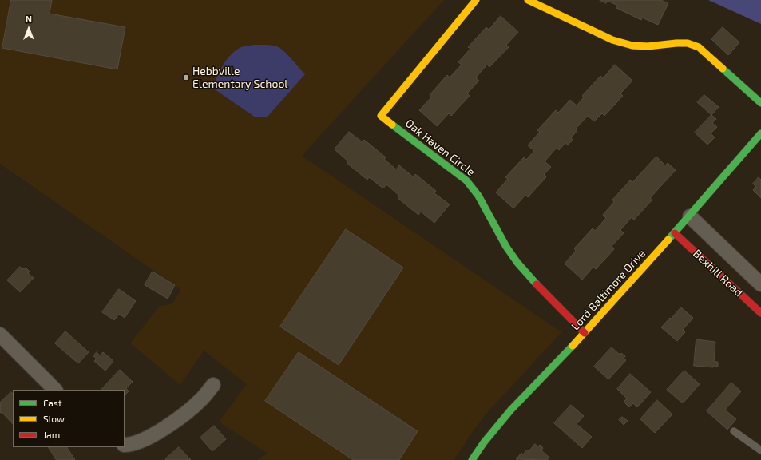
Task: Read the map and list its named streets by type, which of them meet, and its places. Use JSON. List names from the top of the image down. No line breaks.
{"streets":{"street":["Oak Haven Circle","Bexhill Road","Lord Baltimore Drive"]},"crossings":[["Oak Haven Circle","Lord Baltimore Drive"],["Bexhill Road","Lord Baltimore Drive"]],"places":["Hebbville Elementary School"],"legend":["Fast","Slow","Jam"],"north":"top"}
